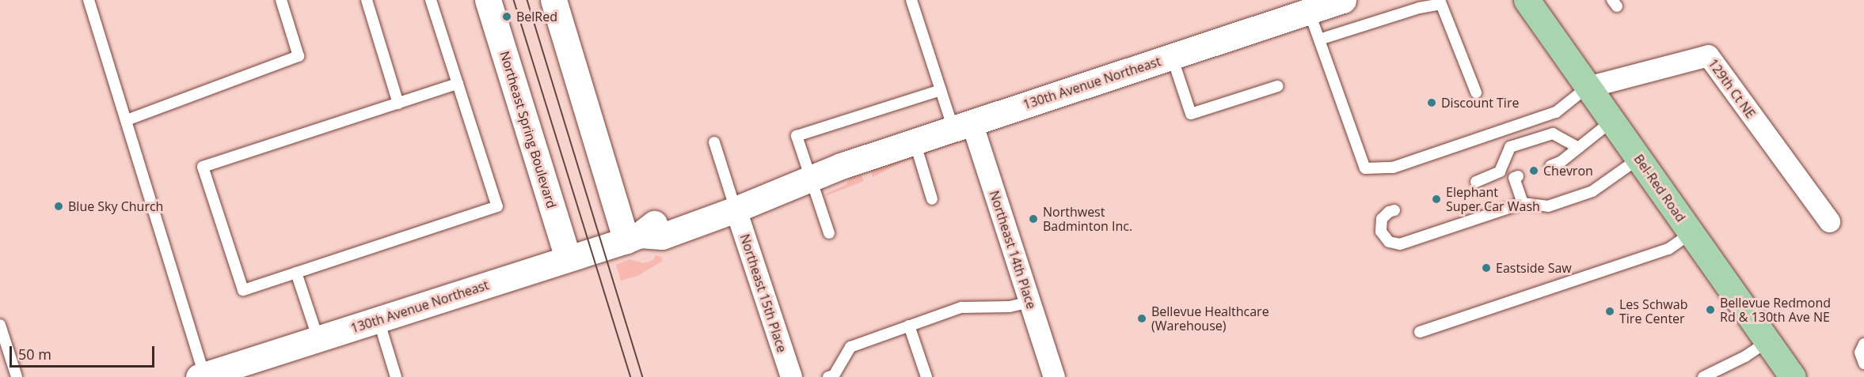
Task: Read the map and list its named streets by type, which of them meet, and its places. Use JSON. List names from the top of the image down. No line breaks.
{"streets":{"main road":["Bel-Red Road"],"street":["130th Avenue Northeast","129th Ct NE","Northeast Spring Boulevard","Northeast 14th Place","Northeast 15th Place"]},"crossings":[["130th Avenue Northeast","Northeast Spring Boulevard"],["130th Avenue Northeast","Northeast 14th Place"],["130th Avenue Northeast","Northeast 15th Place"],["129th Ct NE","Bel-Red Road"]],"places":["BelRed","Discount Tire","Chevron","Elephant Super Car Wash","Blue Sky Church","Northwest Badminton Inc.","Eastside Saw","Bellevue Redmond Rd & 130th Ave NE","Les Schwab Tire Center","Bellevue Healthcare (Warehouse)"],"scale_bar":"50 m"}
